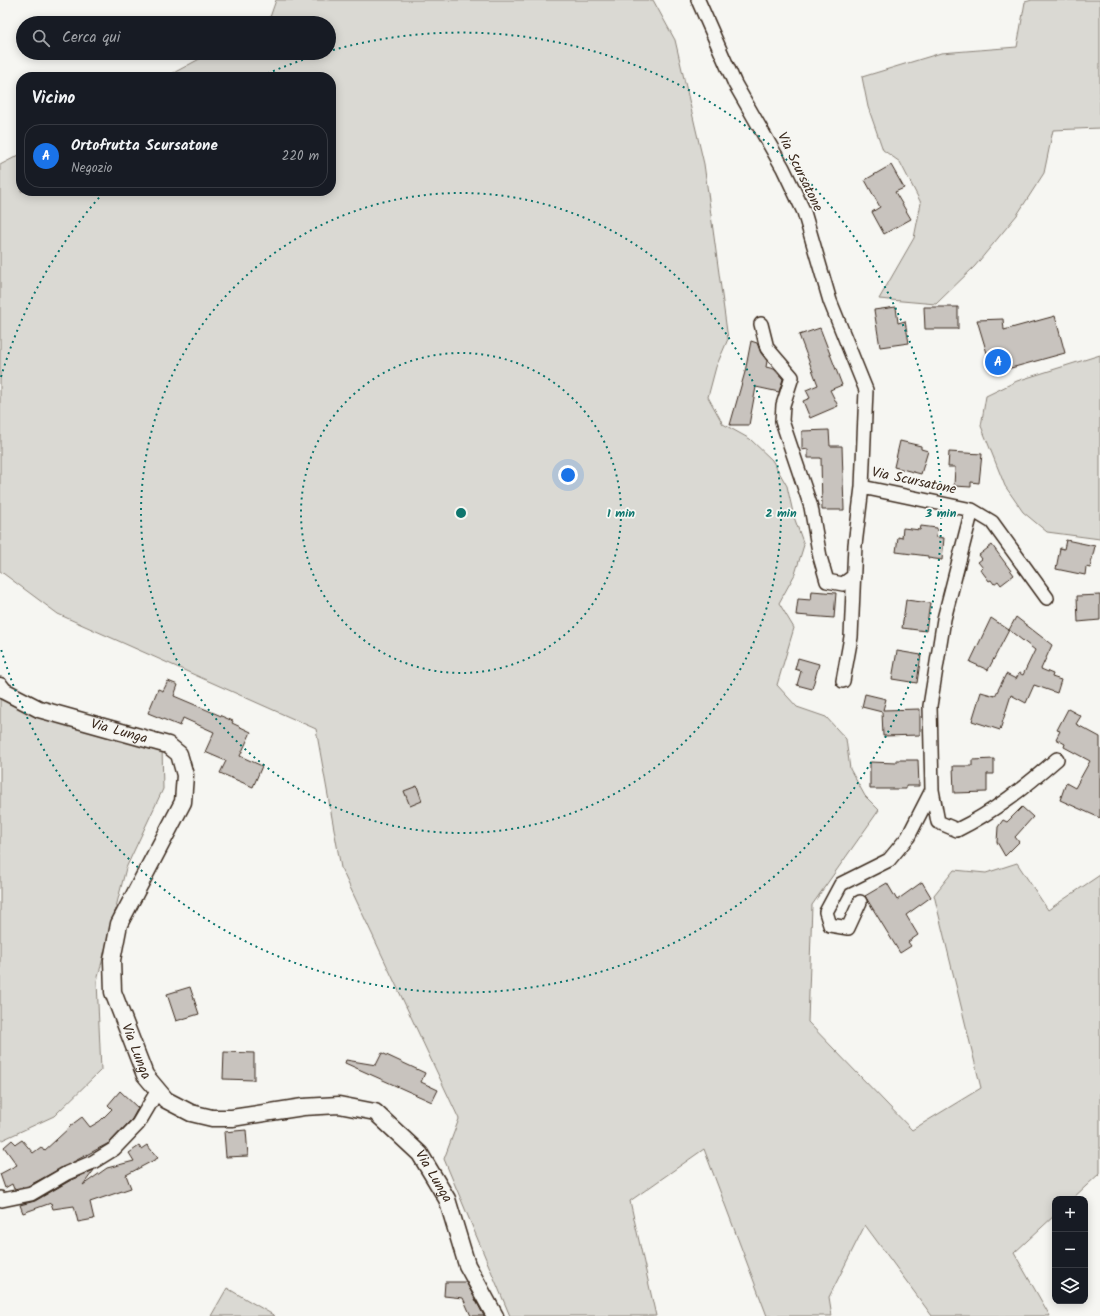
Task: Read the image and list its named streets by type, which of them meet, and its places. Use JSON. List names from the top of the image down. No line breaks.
{"streets":{"street":["Via Scursatone","Via Lunga"]},"page":{"search":"Cerca qui","heading":"Vicino","list":[{"mark":"A","name":"Ortofrutta Scursatone","note":"Negozio","value":"220 m"}],"pins":"A","map_buttons":["+","−"]},"rings":["1 min","2 min","3 min"]}
